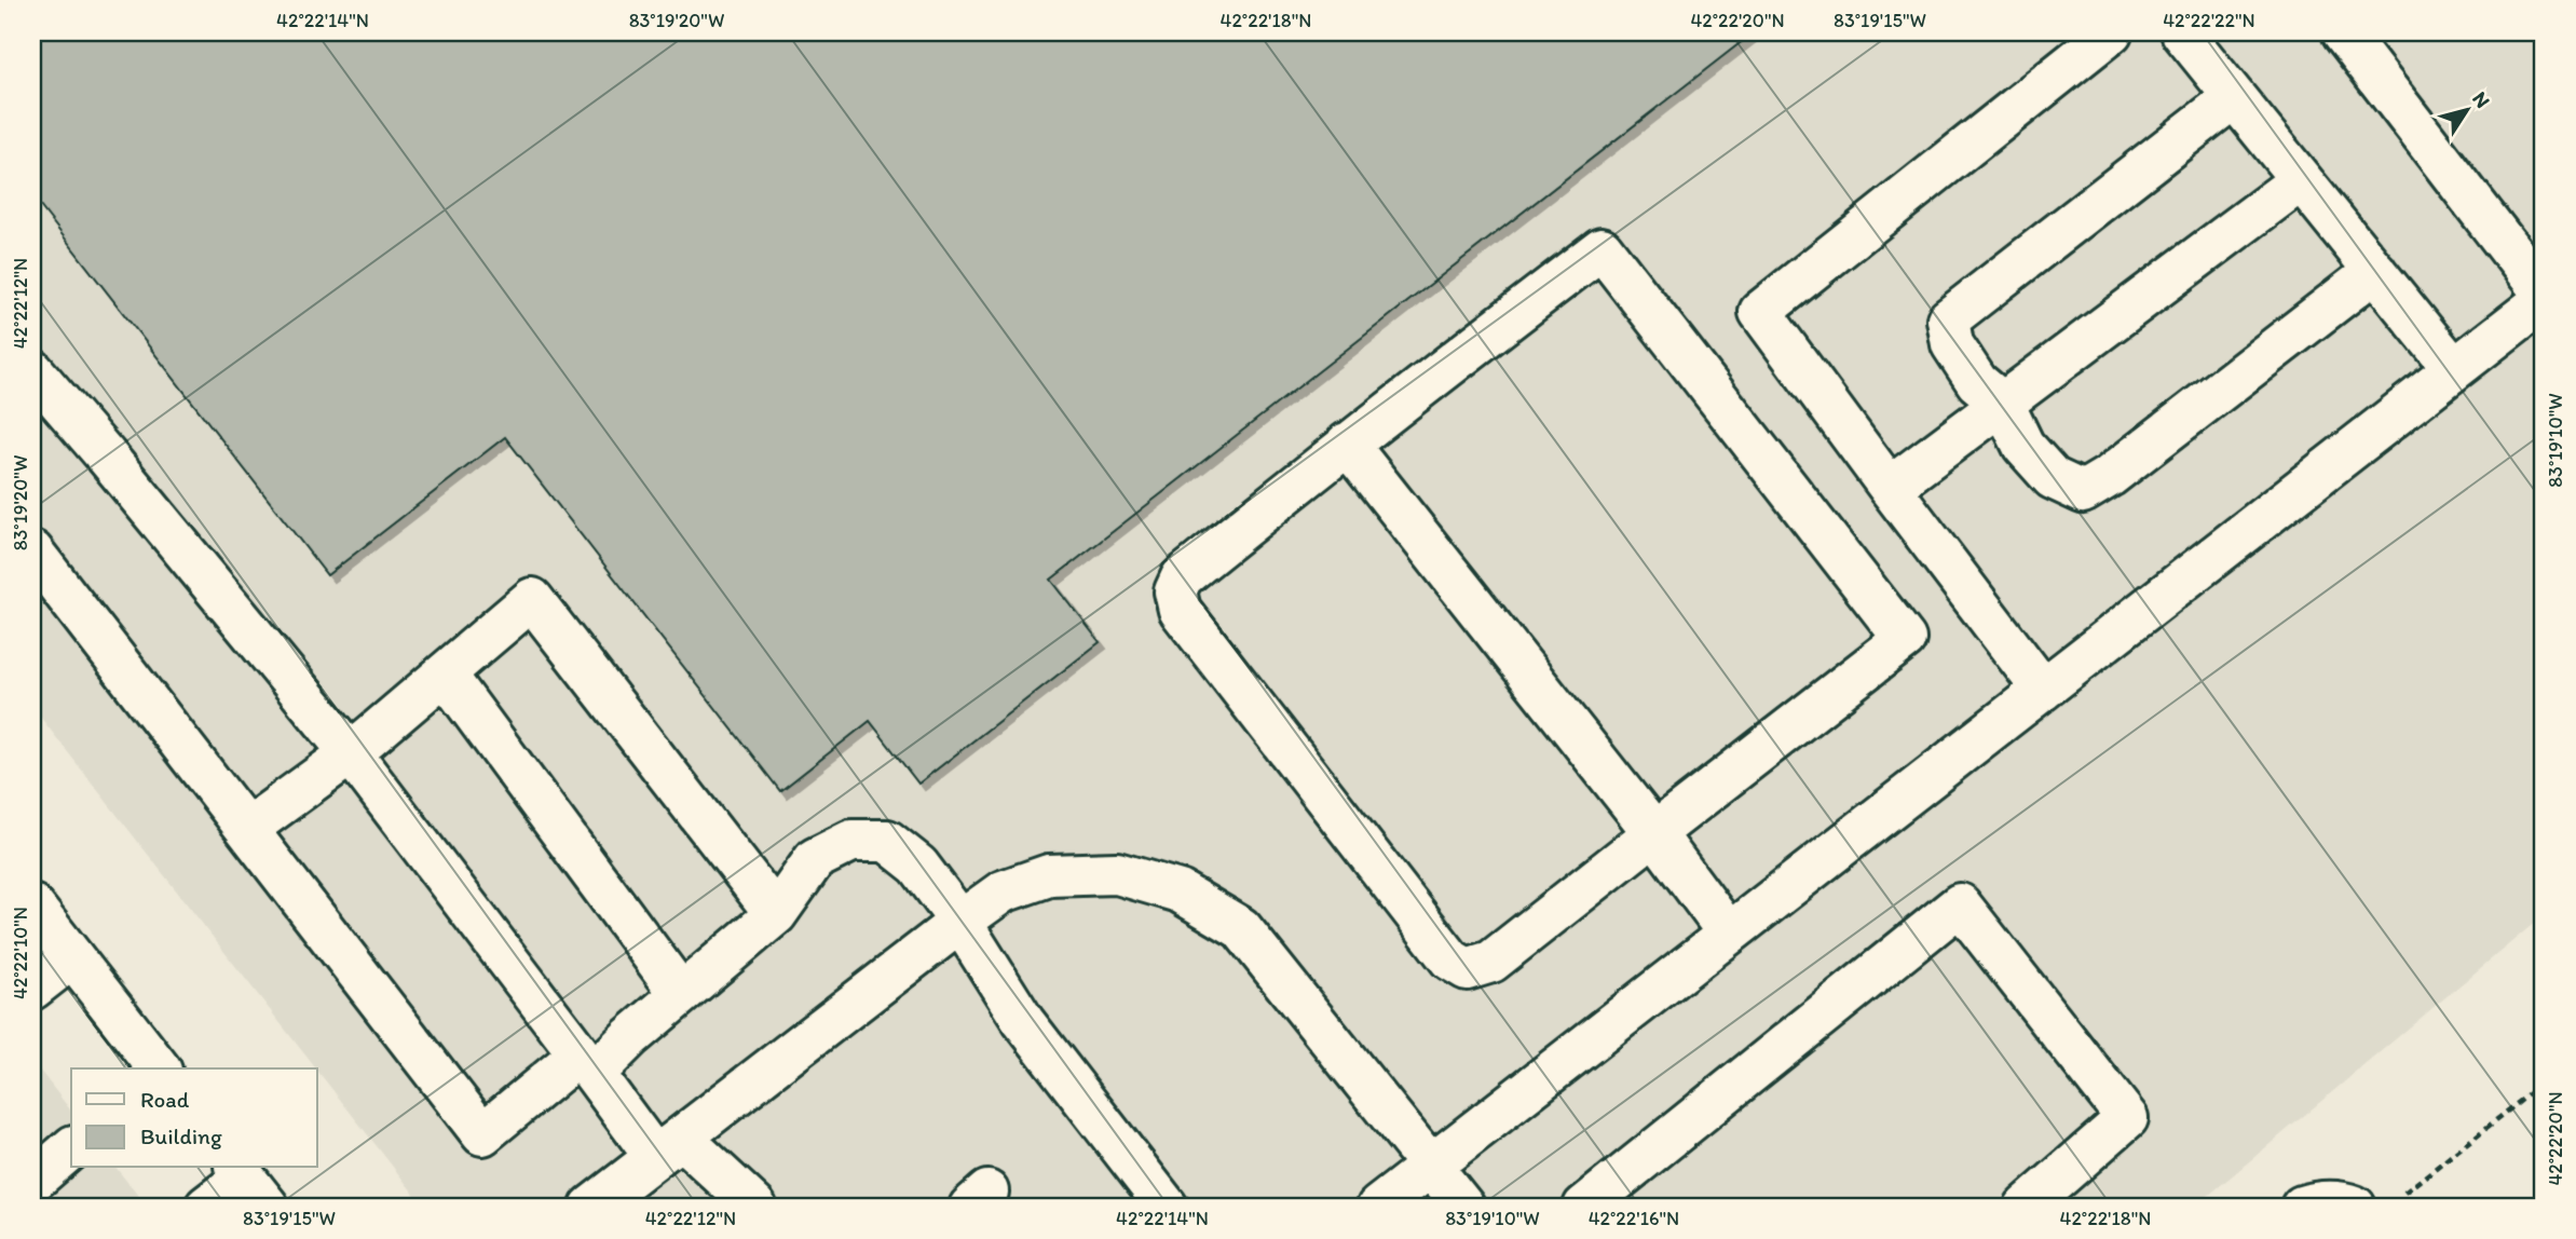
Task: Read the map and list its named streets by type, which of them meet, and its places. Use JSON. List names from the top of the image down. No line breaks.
{"legend":["Road","Building"],"north":"top right","coordinates":["42°22'14\"N","83°19'20\"W","42°22'18\"N","42°22'20\"N","83°19'15\"W","42°22'22\"N","42°22'12\"N","83°19'10\"W","42°22'10\"N","42°22'16\"N"]}
